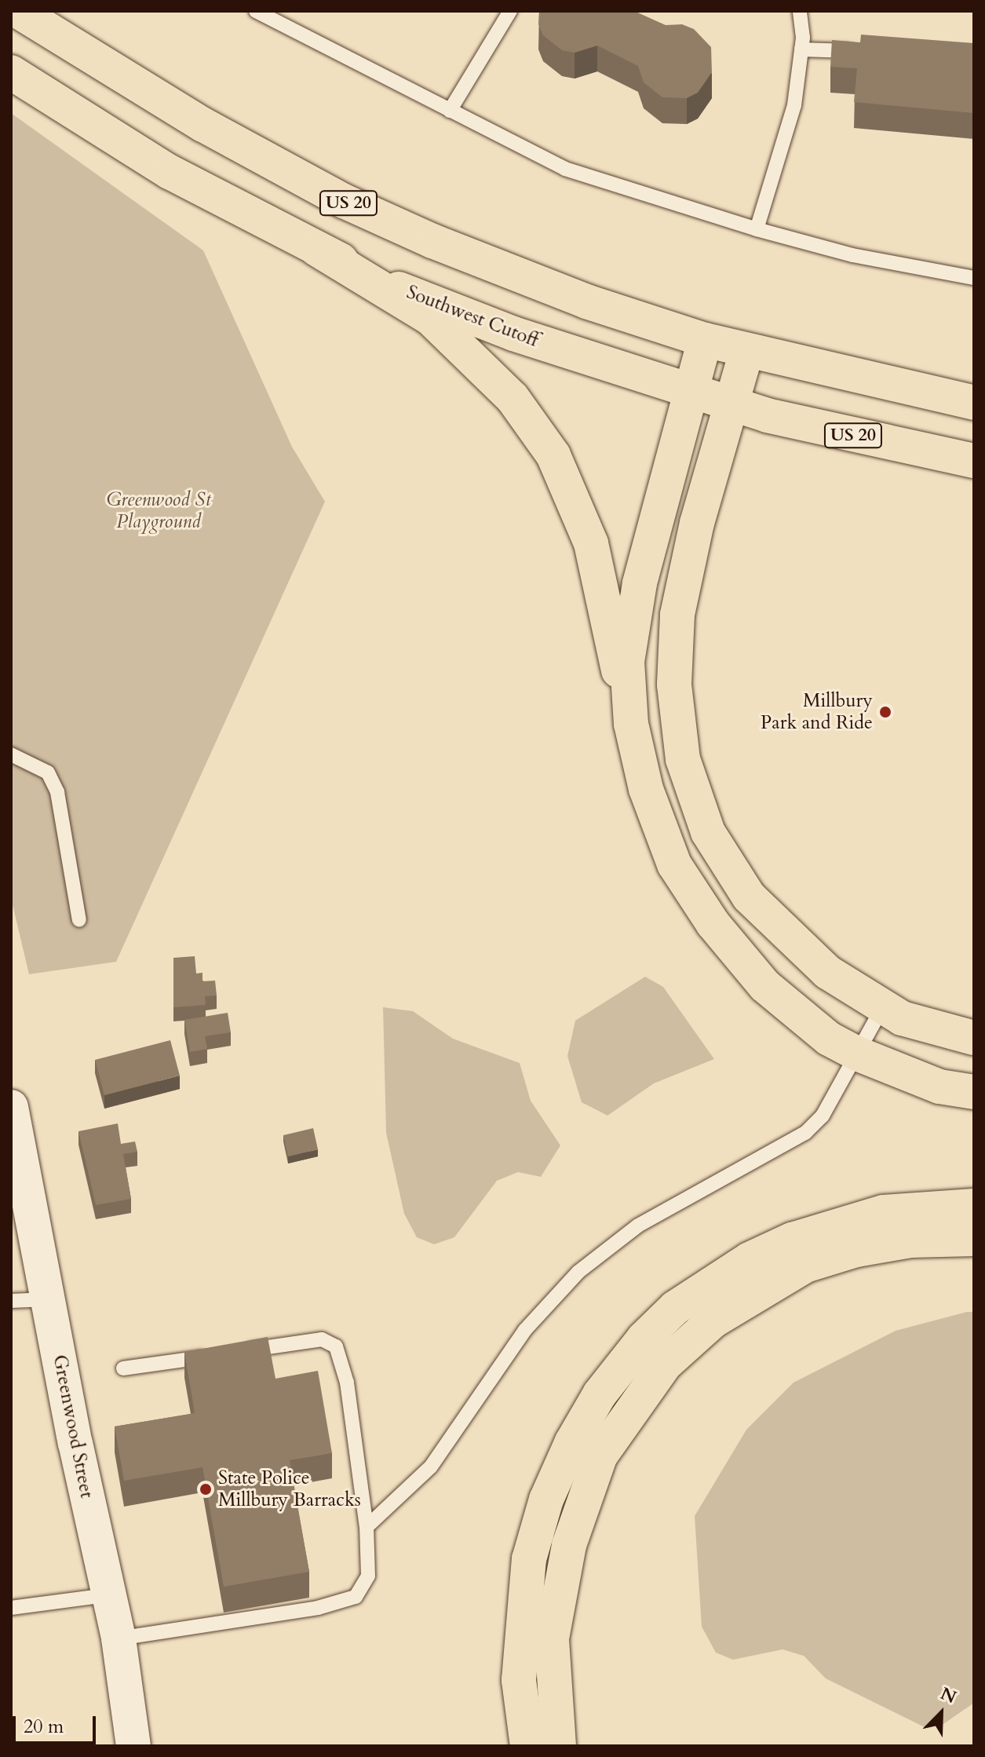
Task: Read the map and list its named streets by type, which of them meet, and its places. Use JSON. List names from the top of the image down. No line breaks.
{"streets":{"main road":["US 20","Southwest Cutoff"],"street":["Greenwood Street"]},"parks":["Greenwood St Playground"],"places":["Millbury Park and Ride","State Police Millbury Barracks"],"scale_bar":"20 m","north":"top right"}
